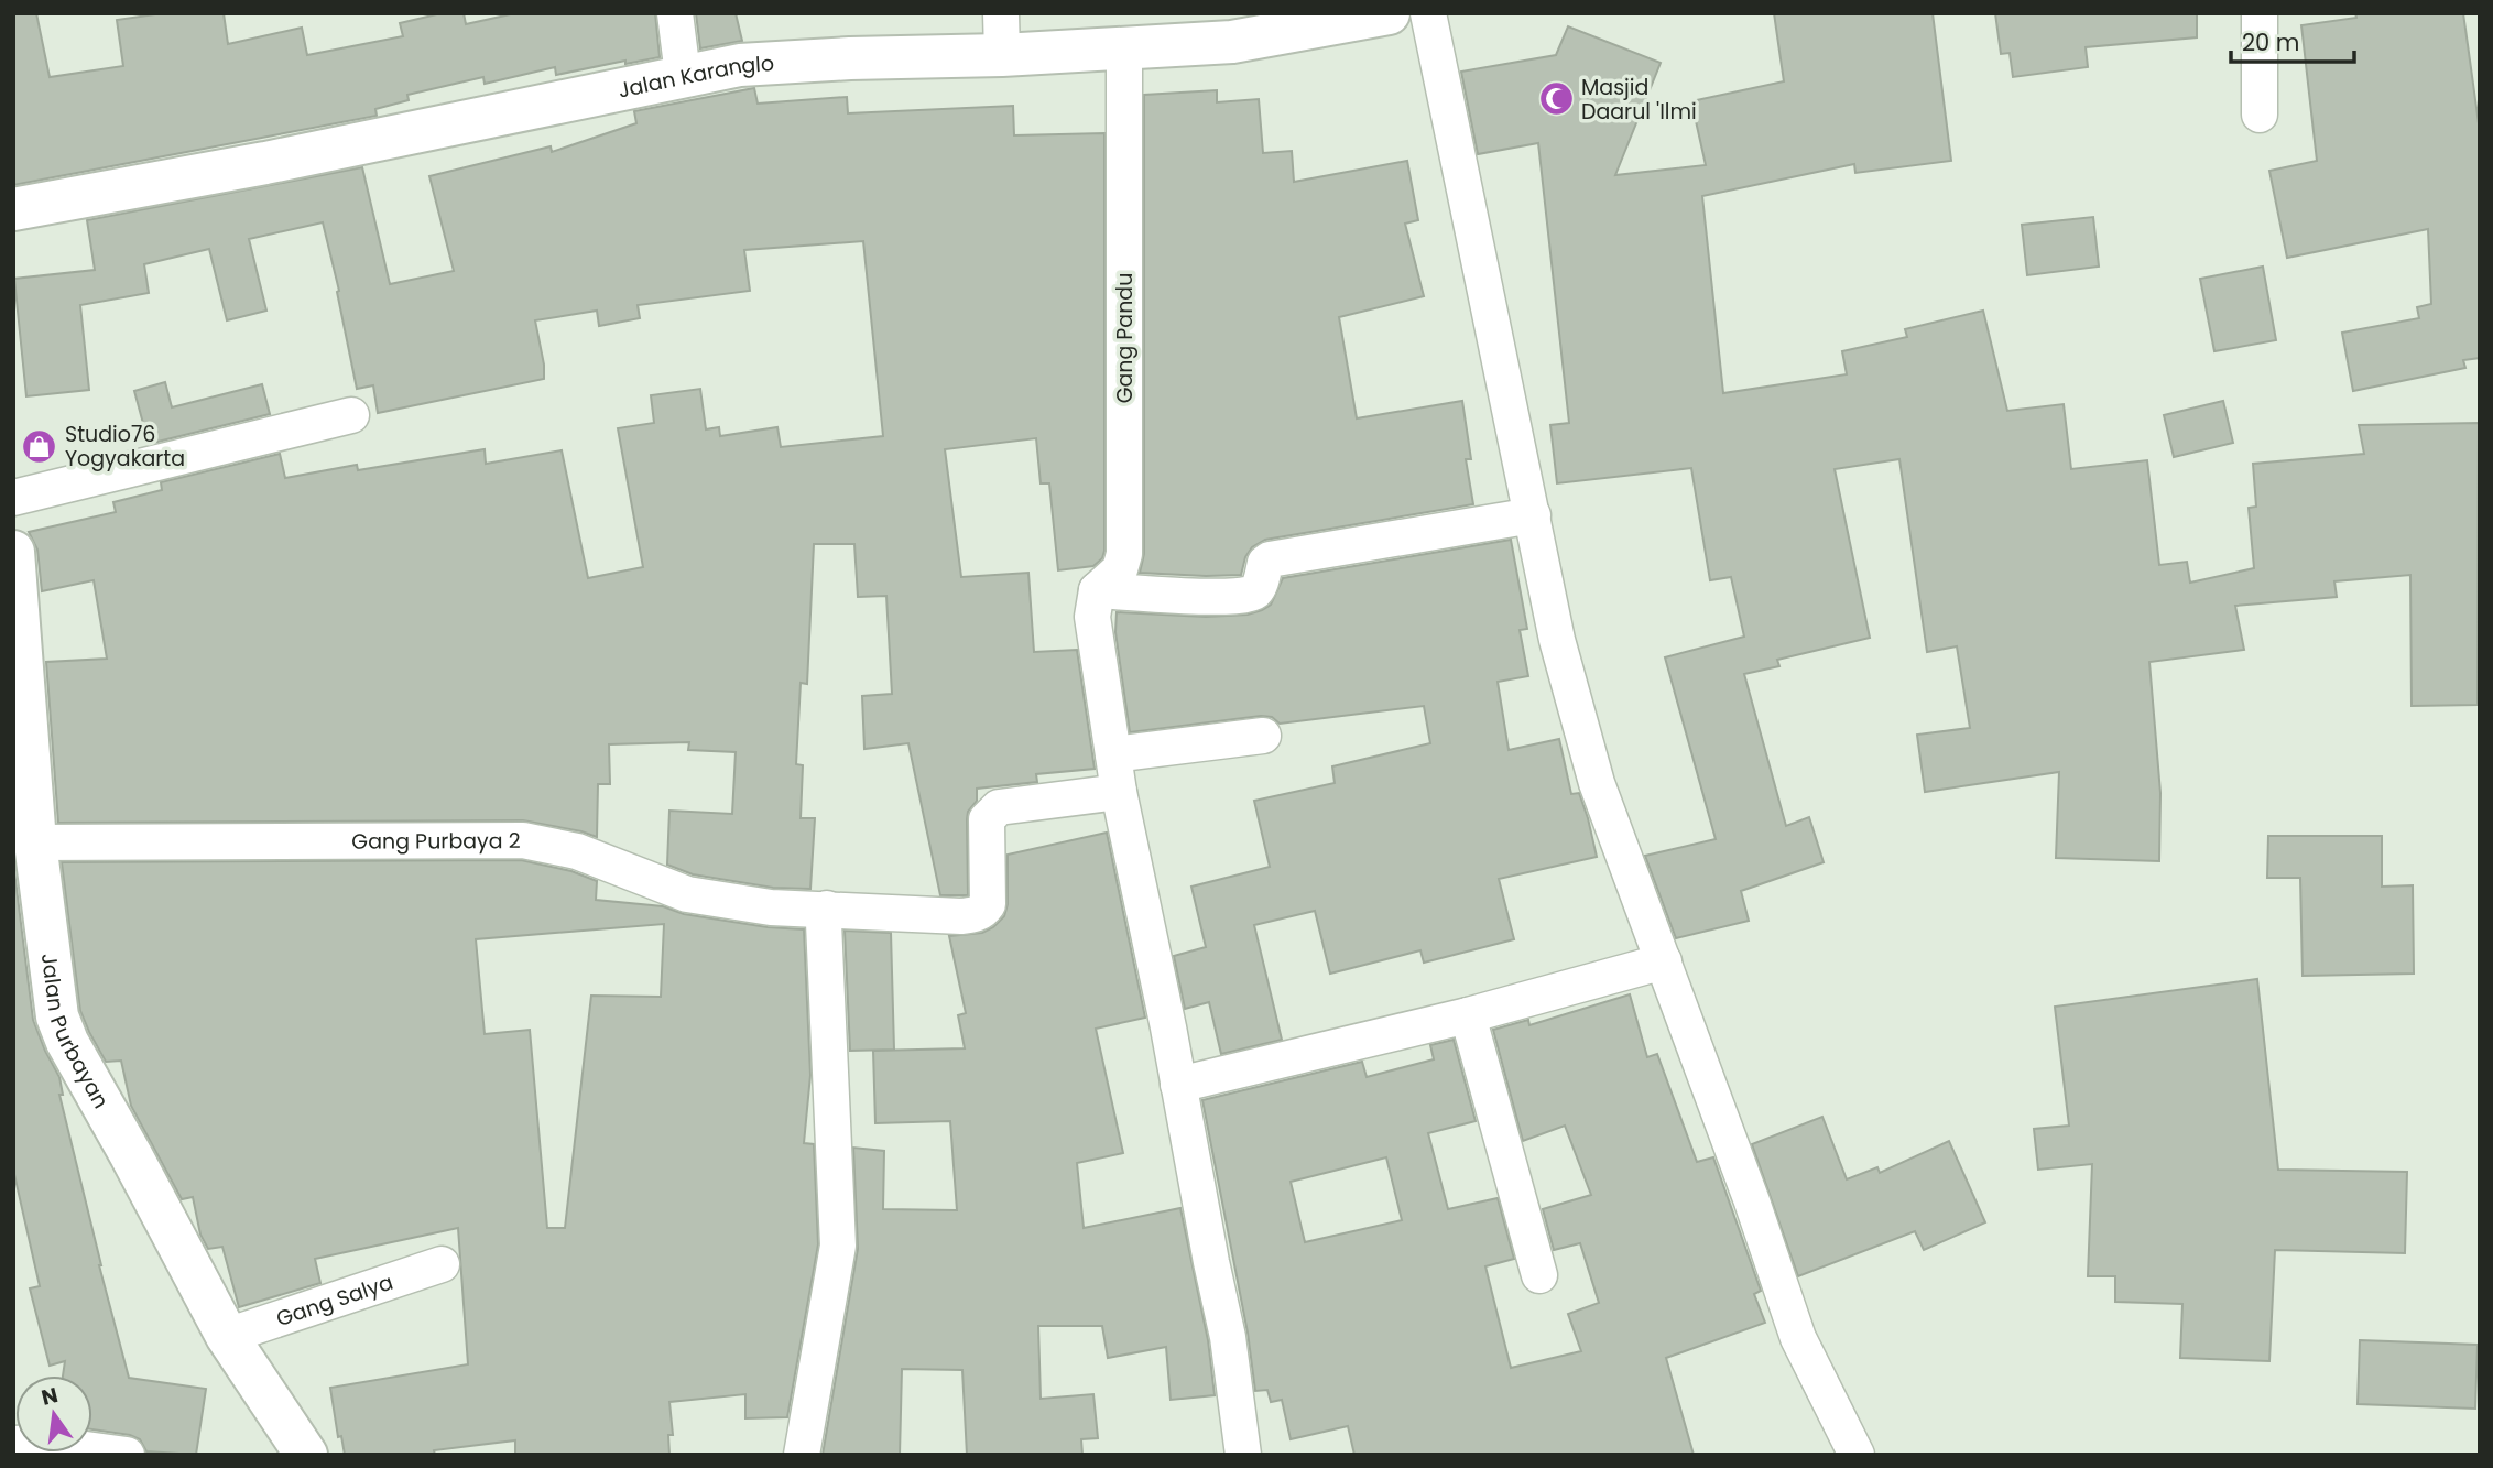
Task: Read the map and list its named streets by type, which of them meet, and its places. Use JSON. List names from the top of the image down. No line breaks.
{"streets":{"street":["Jalan Karanglo","Gang Pandu","Gang Purbaya 2","Jalan Purbayan","Gang Salya"]},"crossings":[["Jalan Karanglo","Gang Pandu"],["Gang Purbaya 2","Jalan Purbayan"],["Jalan Purbayan","Gang Salya"]],"places":{"mosque":["Masjid Daarul 'Ilmi"],"shop":["Studio76 Yogyakarta"]},"scale_bar":"20 m","north":"top"}
